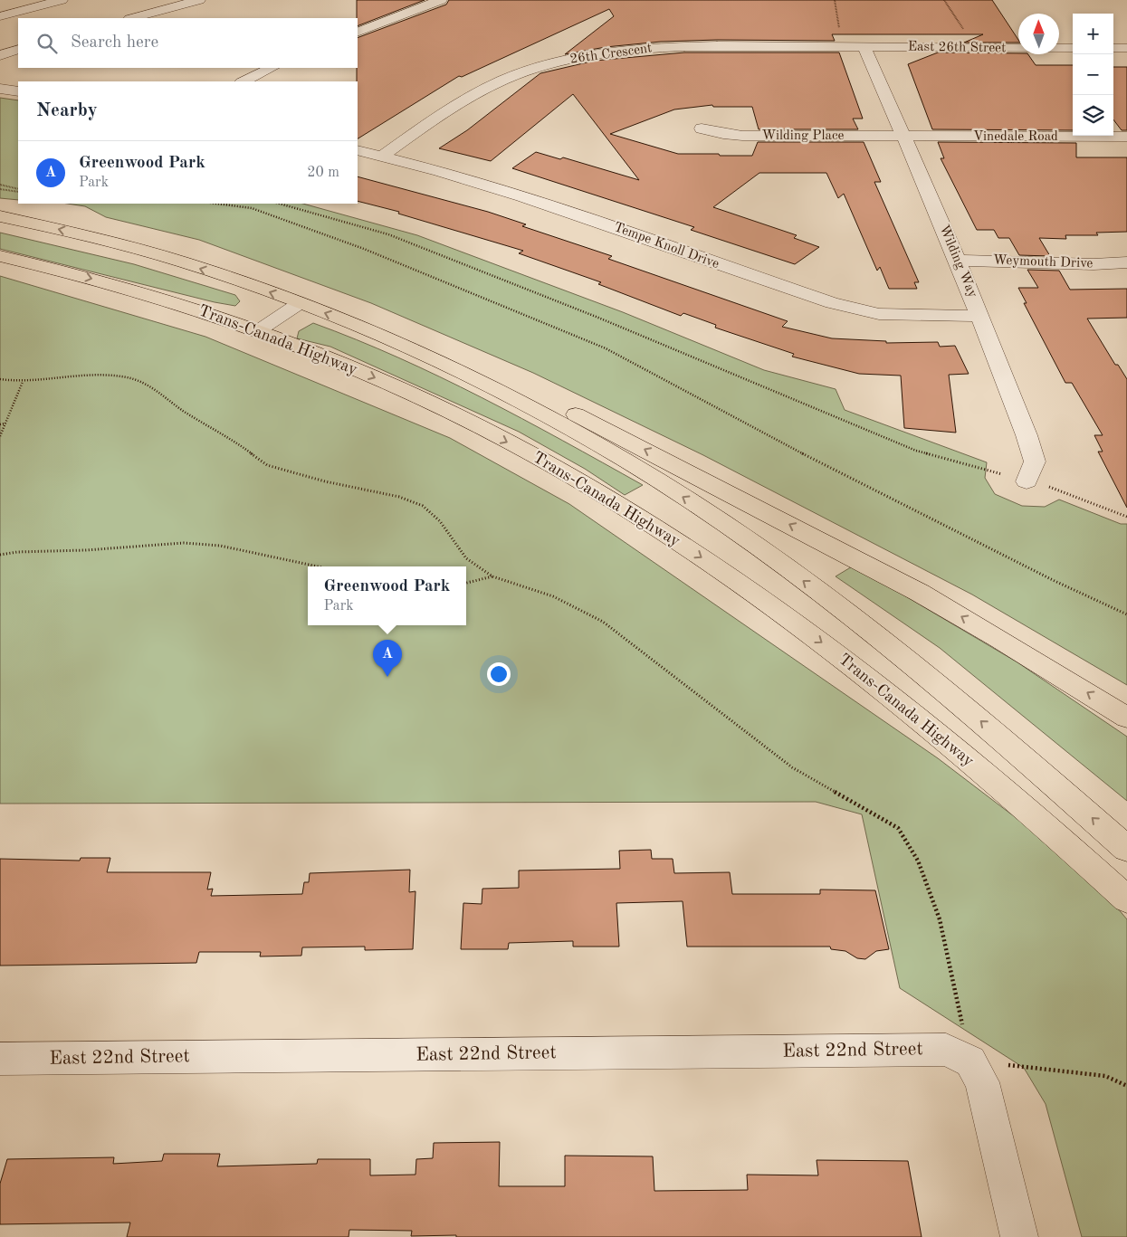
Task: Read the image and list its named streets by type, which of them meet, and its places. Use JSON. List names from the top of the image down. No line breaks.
{"streets":{"highway":["Trans-Canada Highway"],"street":["East 26th Street","26th Crescent","Wilding Place","Vinedale Road","Tempe Knoll Drive","Wilding Way","Weymouth Drive","East 22nd Street"]},"crossings":[["East 26th Street","26th Crescent"],["East 26th Street","Wilding Way"],["26th Crescent","Tempe Knoll Drive"],["26th Crescent","Wilding Way"],["Wilding Place","Vinedale Road"],["Wilding Place","Wilding Way"],["Vinedale Road","Wilding Way"],["Tempe Knoll Drive","Wilding Way"],["Wilding Way","Weymouth Drive"]],"north":"top","page":{"map_buttons":["+","−"],"search":"Search here","heading":"Nearby","list":[{"mark":"A","name":"Greenwood Park","note":"Park","value":"20 m"}],"popup":["Greenwood Park","Park"],"pins":"A"}}
